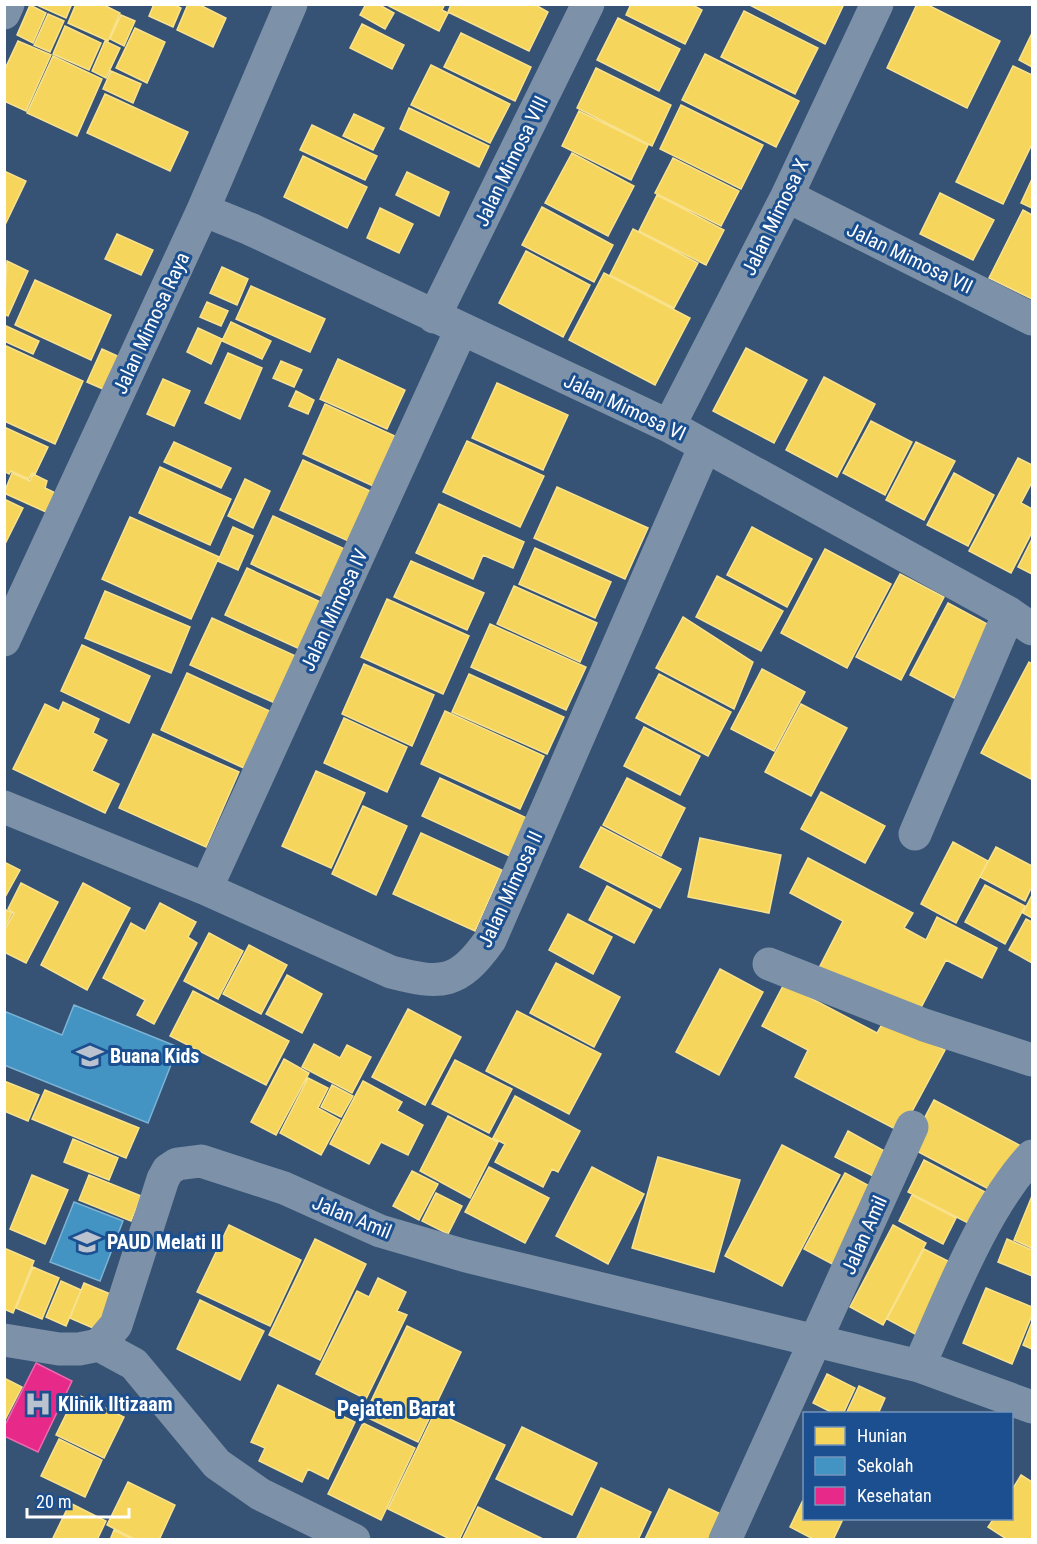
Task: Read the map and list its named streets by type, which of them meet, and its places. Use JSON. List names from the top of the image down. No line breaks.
{"streets":{"street":["Jalan Mimosa VIII","Jalan Mimosa X","Jalan Mimosa VII","Jalan Mimosa Raya","Jalan Mimosa VI","Jalan Mimosa IV","Jalan Mimosa II","Jalan Amil"]},"crossings":[["Jalan Mimosa VIII","Jalan Mimosa VI"],["Jalan Mimosa VIII","Jalan Mimosa IV"],["Jalan Mimosa X","Jalan Mimosa VII"],["Jalan Mimosa X","Jalan Mimosa VI"],["Jalan Mimosa Raya","Jalan Mimosa VI"],["Jalan Mimosa VI","Jalan Mimosa IV"],["Jalan Mimosa VI","Jalan Mimosa II"],["Jalan Mimosa IV","Jalan Mimosa II"]],"districts":["Pejaten Barat"],"places":{"school or university":["Buana Kids","PAUD Melati II"],"hospital":["Klinik Iltizaam"]},"legend":["Hunian","Sekolah","Kesehatan"],"scale_bar":"20 m"}
